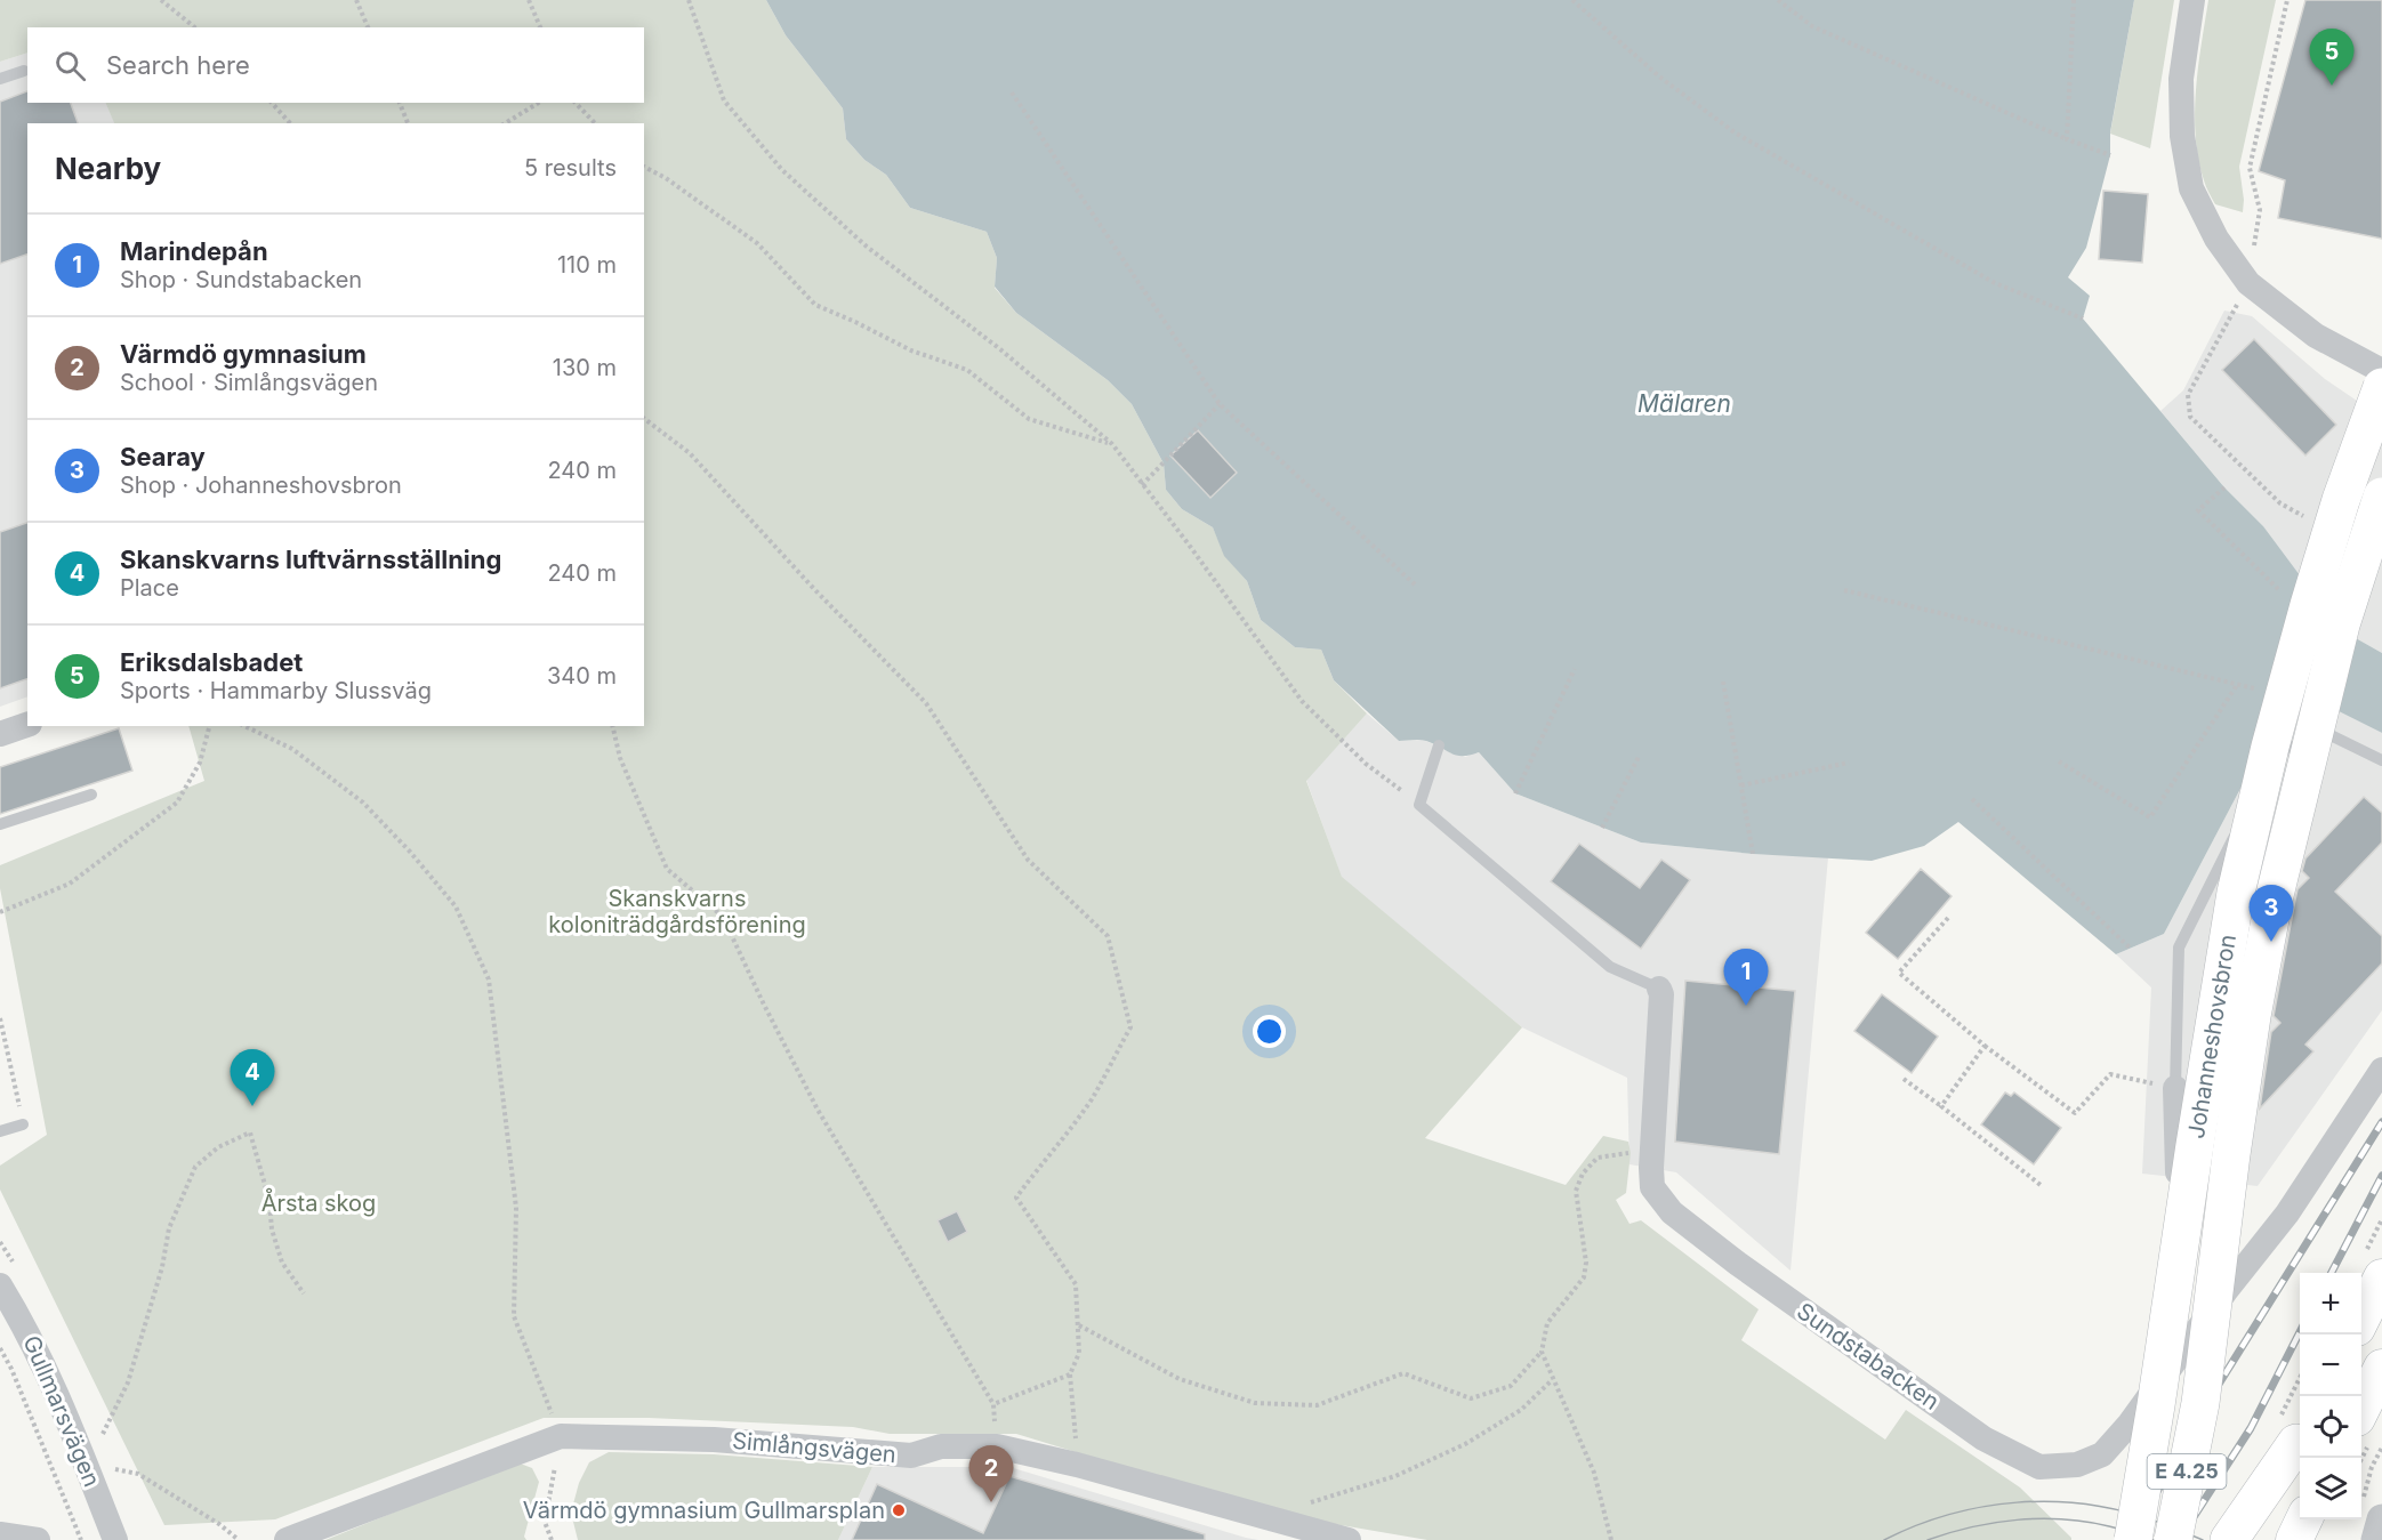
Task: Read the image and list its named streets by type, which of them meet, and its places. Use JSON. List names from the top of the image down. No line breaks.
{"streets":{"highway":["Johanneshovsbron","E 4.25"],"street":["Sundstabacken","Gullmarsvägen","Simlångsvägen"]},"water":["Mälaren"],"parks":["Skanskvarns koloniträdgårdsförening","Årsta skog"],"places":["Värmdö gymnasium Gullmarsplan"],"page":{"search":"Search here","pins":["5","3","1","4","2"],"heading":["Nearby","5 results"],"list":[{"mark":"1","name":"Marindepån","note":"Shop · Sundstabacken","value":"110 m"},{"mark":"2","name":"Värmdö gymnasium","note":"School · Simlångsvägen","value":"130 m"},{"mark":"3","name":"Searay","note":"Shop · Johanneshovsbron","value":"240 m"},{"mark":"4","name":"Skanskvarns luftvärnsställning","note":"Place","value":"240 m"},{"mark":"5","name":"Eriksdalsbadet","note":"Sports · Hammarby Slussväg","value":"340 m"}],"map_buttons":["+","−"]}}
